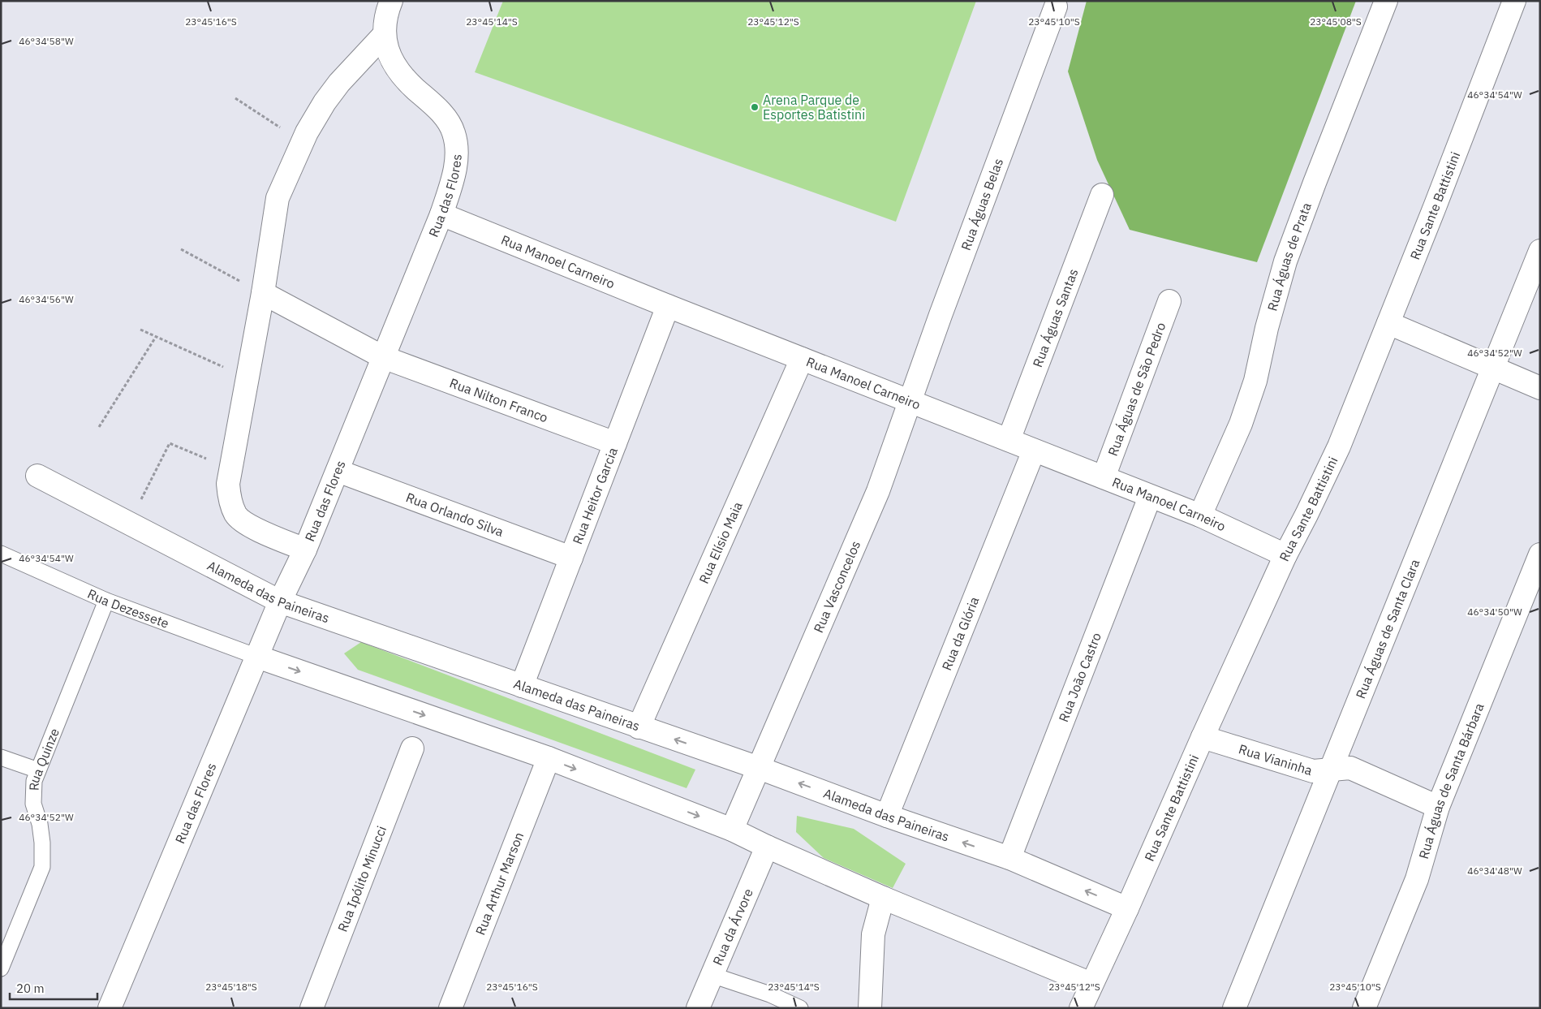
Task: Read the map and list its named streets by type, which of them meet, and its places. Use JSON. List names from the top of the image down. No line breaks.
{"streets":{"street":["Rua das Flores","Rua Águas Belas","Rua Sante Battistini","Rua Águas de Prata","Rua Manoel Carneiro","Rua Águas Santas","Rua Águas de São Pedro","Rua Nilton Franco","Rua Heitor Garcia","Rua Orlando Silva","Rua Elísio Maia","Rua Vasconcelos","Alameda das Paineiras","Rua Águas de Santa Clara","Rua da Glória","Rua João Castro","Rua Vianinha","Rua Águas de Santa Bárbara","Rua Ipólito Minucci","Rua Arthur Marson","Rua da Árvore"],"lane":["Rua Dezessete","Rua Quinze"]},"crossings":[["Rua das Flores","Rua Manoel Carneiro"],["Rua das Flores","Rua Nilton Franco"],["Rua das Flores","Rua Orlando Silva"],["Rua das Flores","Alameda das Paineiras"],["Rua das Flores","Rua Dezessete"],["Rua Águas Belas","Rua Manoel Carneiro"],["Rua Águas Belas","Rua Vasconcelos"],["Rua Sante Battistini","Rua Manoel Carneiro"],["Rua Sante Battistini","Alameda das Paineiras"],["Rua Sante Battistini","Rua Vianinha"],["Rua Águas de Prata","Rua Manoel Carneiro"],["Rua Manoel Carneiro","Rua Águas Santas"],["Rua Manoel Carneiro","Rua Águas de São Pedro"],["Rua Manoel Carneiro","Rua Heitor Garcia"],["Rua Manoel Carneiro","Rua Elísio Maia"],["Rua Manoel Carneiro","Rua Vasconcelos"],["Rua Manoel Carneiro","Rua da Glória"],["Rua Manoel Carneiro","Rua João Castro"],["Rua Nilton Franco","Rua Heitor Garcia"],["Rua Heitor Garcia","Rua Orlando Silva"],["Rua Heitor Garcia","Alameda das Paineiras"],["Rua Elísio Maia","Alameda das Paineiras"],["Rua Vasconcelos","Alameda das Paineiras"],["Alameda das Paineiras","Rua da Glória"],["Alameda das Paineiras","Rua João Castro"],["Rua Dezessete","Rua Quinze"],["Rua Águas de Santa Clara","Rua Vianinha"],["Rua Vianinha","Rua Águas de Santa Bárbara"]],"places":["Arena Parque de Esportes Batistini"],"scale_bar":"20 m","coordinates":["23°45'16\"S","23°45'14\"S","23°45'12\"S","23°45'10\"S","23°45'08\"S","46°34'58\"W","46°34'54\"W","46°34'56\"W","46°34'52\"W","46°34'50\"W","46°34'48\"W","23°45'18\"S"]}
